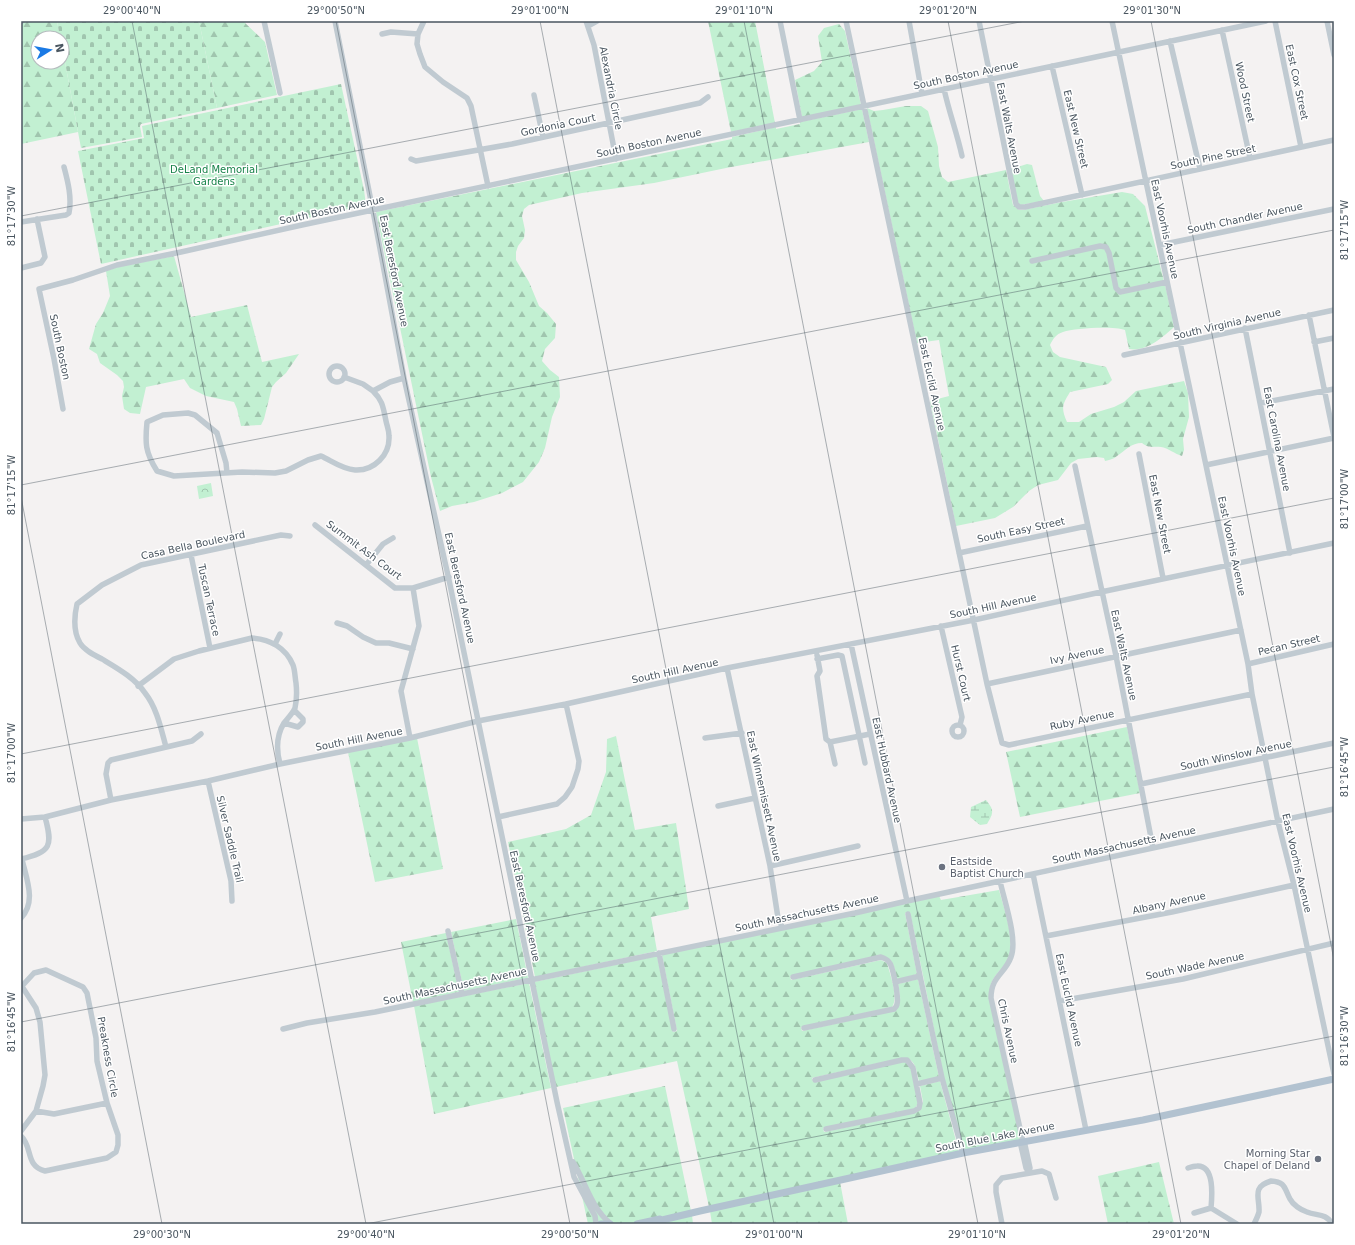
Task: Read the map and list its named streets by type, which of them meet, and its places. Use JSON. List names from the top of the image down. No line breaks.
{"streets":{"main road":["South Blue Lake Avenue"],"street":["South Boston Avenue","East Cox Street","Alexandria Circle","Wood Street","Gordonia Court","East Walts Avenue","East New Street","South Pine Street","South Chandler Avenue","East Voorhis Avenue","East Beresford Avenue","South Virginia Avenue","South Boston","East Euclid Avenue","East Carolina Avenue","South Easy Street","Casa Bella Boulevard","Summit Ash Court","Tuscan Terrace","South Hill Avenue","Pecan Street","Ivy Avenue","Hurst Court","Ruby Avenue","South Winslow Avenue","East Hubbard Avenue","East Winnemissett Avenue","Silver Saddle Trail","South Massachusetts Avenue","Albany Avenue","South Wade Avenue","Chris Avenue","Preakness Circle"]},"crossings":[["South Boston Avenue","Alexandria Circle"],["South Boston Avenue","Wood Street"],["South Boston Avenue","East Walts Avenue"],["South Boston Avenue","East New Street"],["South Boston Avenue","East Voorhis Avenue"],["South Boston Avenue","East Beresford Avenue"],["South Boston Avenue","South Boston"],["South Boston Avenue","East Euclid Avenue"],["East Cox Street","South Pine Street"],["Alexandria Circle","Gordonia Court"],["Wood Street","South Pine Street"],["East Walts Avenue","South Pine Street"],["East Walts Avenue","South Easy Street"],["East Walts Avenue","South Hill Avenue"],["East Walts Avenue","Ivy Avenue"],["East Walts Avenue","Ruby Avenue"],["East Walts Avenue","South Winslow Avenue"],["East Walts Avenue","South Massachusetts Avenue"],["East New Street","South Pine Street"],["East New Street","South Hill Avenue"],["South Pine Street","East Voorhis Avenue"],["South Chandler Avenue","East Voorhis Avenue"],["East Voorhis Avenue","South Virginia Avenue"],["East Voorhis Avenue","South Hill Avenue"],["East Voorhis Avenue","Pecan Street"],["East Voorhis Avenue","Ivy Avenue"],["East Voorhis Avenue","Ruby Avenue"],["East Voorhis Avenue","South Winslow Avenue"],["East Voorhis Avenue","South Massachusetts Avenue"],["East Voorhis Avenue","Albany Avenue"],["East Voorhis Avenue","South Wade Avenue"],["East Beresford Avenue","Summit Ash Court"],["East Beresford Avenue","South Hill Avenue"],["East Beresford Avenue","South Massachusetts Avenue"],["South Virginia Avenue","East Carolina Avenue"],["East Euclid Avenue","South Easy Street"],["East Euclid Avenue","South Hill Avenue"],["East Euclid Avenue","Ivy Avenue"],["East Euclid Avenue","Ruby Avenue"],["East Euclid Avenue","South Massachusetts Avenue"],["East Euclid Avenue","Albany Avenue"],["East Euclid Avenue","South Wade Avenue"],["East Euclid Avenue","South Blue Lake Avenue"],["East Carolina Avenue","South Hill Avenue"],["Casa Bella Boulevard","Tuscan Terrace"],["South Hill Avenue","Hurst Court"],["South Hill Avenue","East Hubbard Avenue"],["South Hill Avenue","East Winnemissett Avenue"],["South Hill Avenue","Silver Saddle Trail"],["East Hubbard Avenue","South Massachusetts Avenue"],["East Winnemissett Avenue","South Massachusetts Avenue"],["South Massachusetts Avenue","Chris Avenue"],["Chris Avenue","South Blue Lake Avenue"]],"parks":["DeLand Memorial Gardens"],"places":["Eastside Baptist Church","Morning Star Chapel of Deland"],"north":"right","coordinates":["29°00'40\"N","29°00'50\"N","29°01'00\"N","29°01'10\"N","29°01'20\"N","29°01'30\"N","81°17'30\"W","81°17'15\"W","81°17'00\"W","81°16'45\"W","81°16'30\"W","29°00'30\"N"]}
